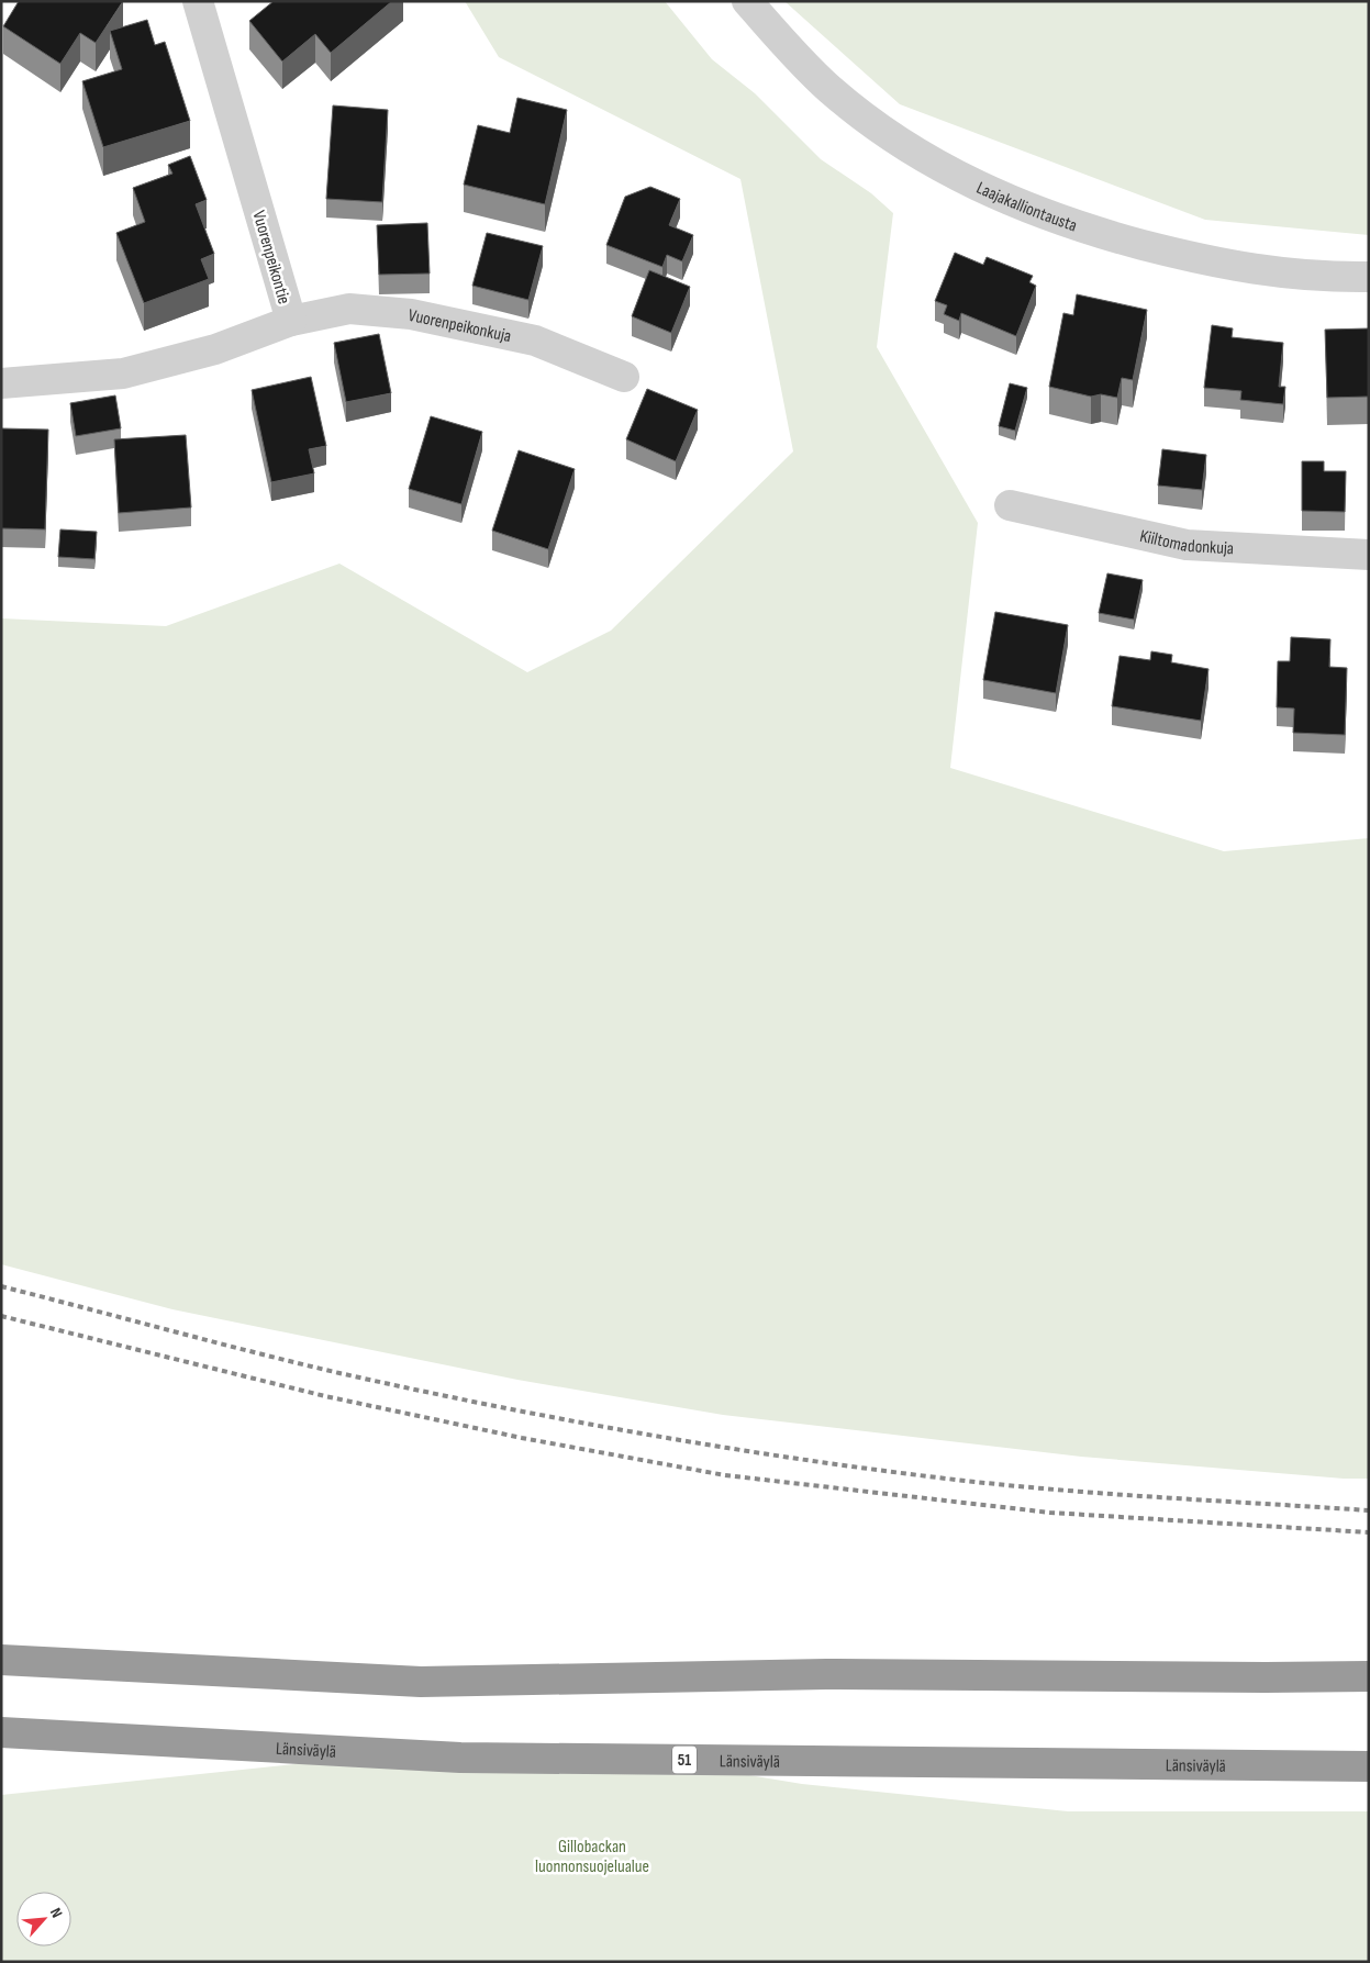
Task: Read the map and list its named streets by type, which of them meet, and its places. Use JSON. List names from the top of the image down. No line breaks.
{"streets":{"highway":["Länsiväylä","51"],"street":["Laajakalliontausta","Vuorenpeikontie","Vuorenpeikonkuja","Kiiltomadonkuja"]},"crossings":[["Vuorenpeikontie","Vuorenpeikonkuja"]],"parks":["Gillobackan luonnonsuojelualue"],"north":"top right"}
